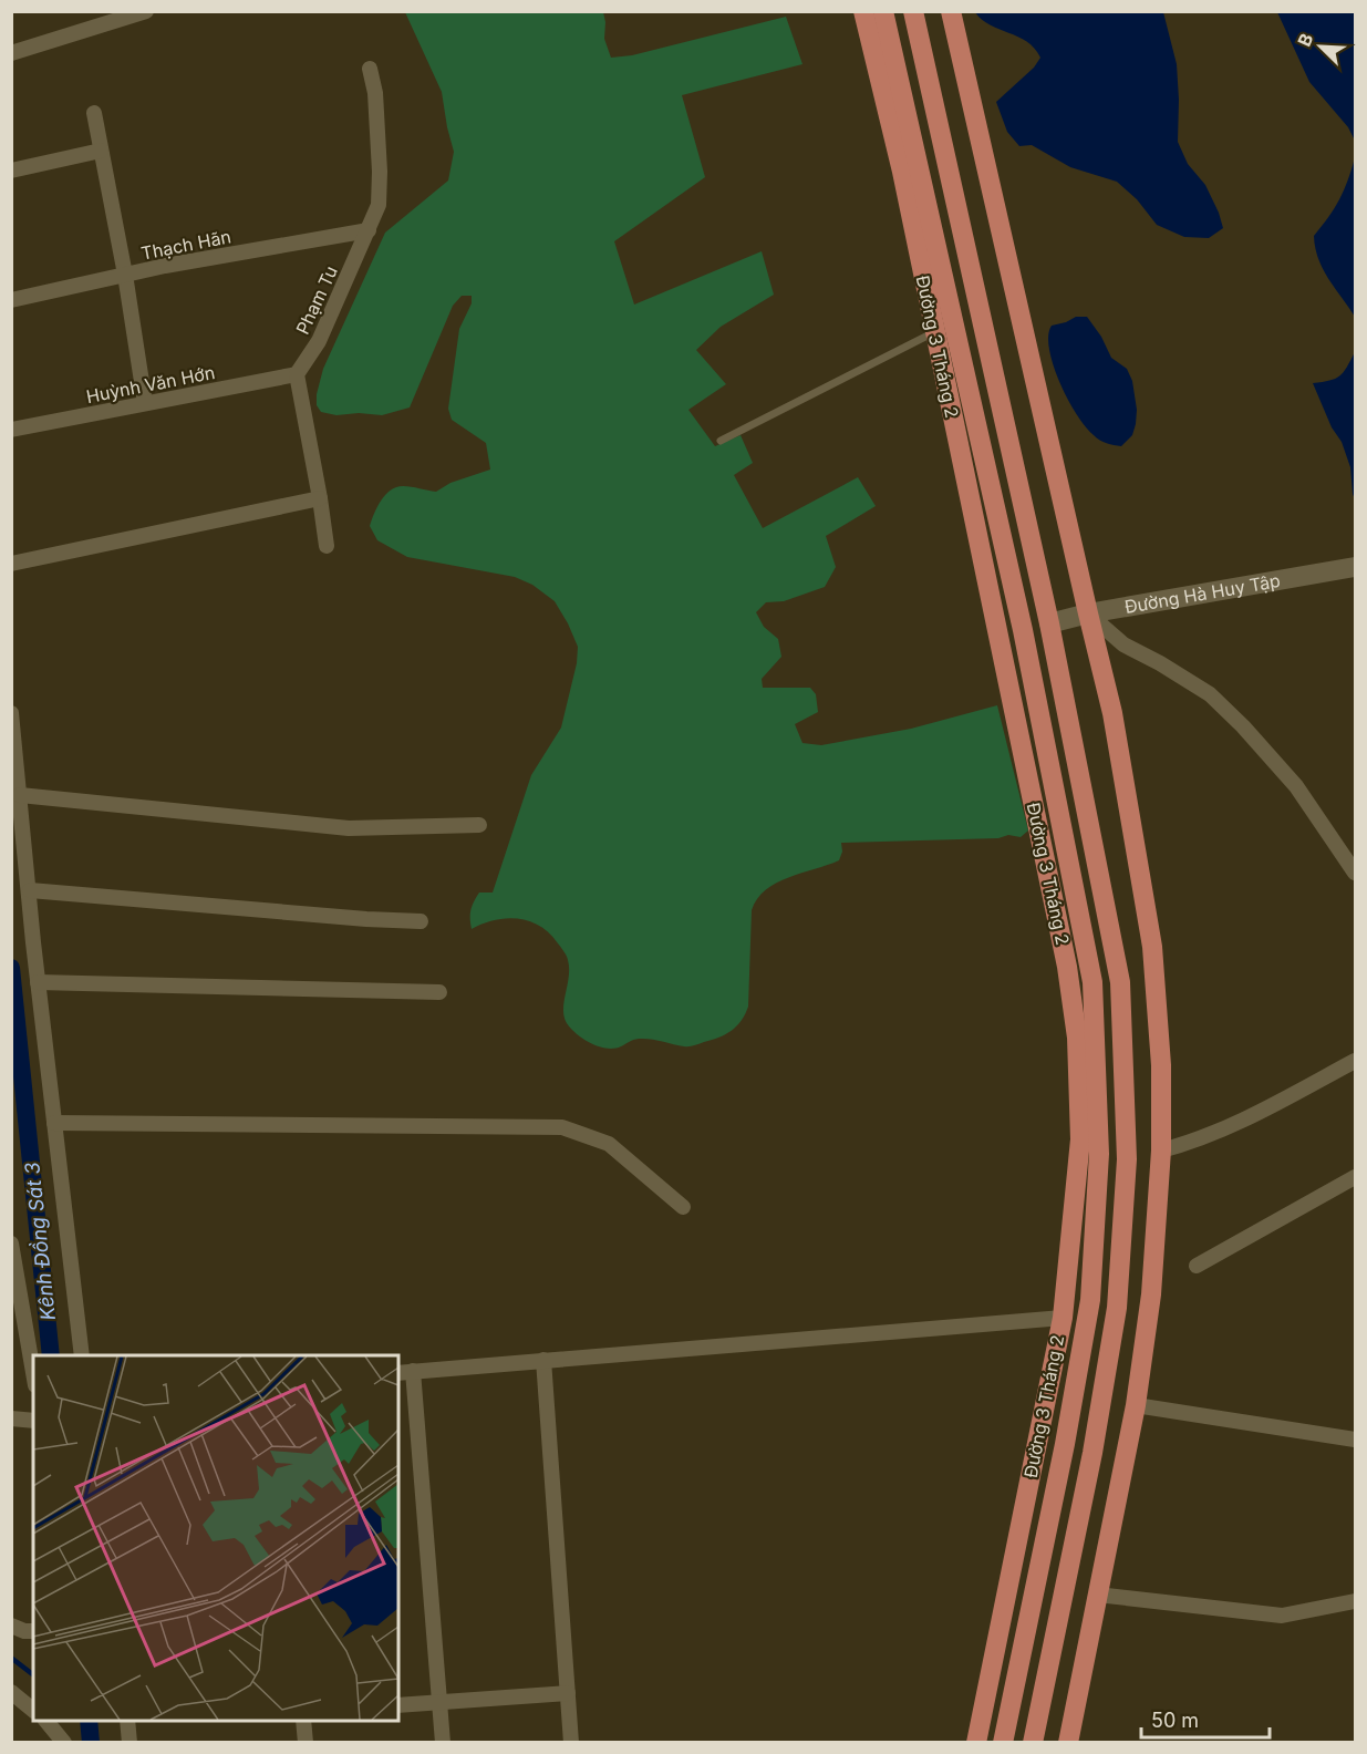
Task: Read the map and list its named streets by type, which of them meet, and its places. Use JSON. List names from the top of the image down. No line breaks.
{"streets":{"main road":["Đường 3 Tháng 2"],"street":["Thạch Hãn","Phạm Tu","Huỳnh Văn Hớn","Đường Hà Huy Tập"]},"crossings":[["Thạch Hãn","Phạm Tu"],["Phạm Tu","Huỳnh Văn Hớn"]],"water":["Kênh Đồng Sát 3"],"scale_bar":"50 m","north":"top left"}
